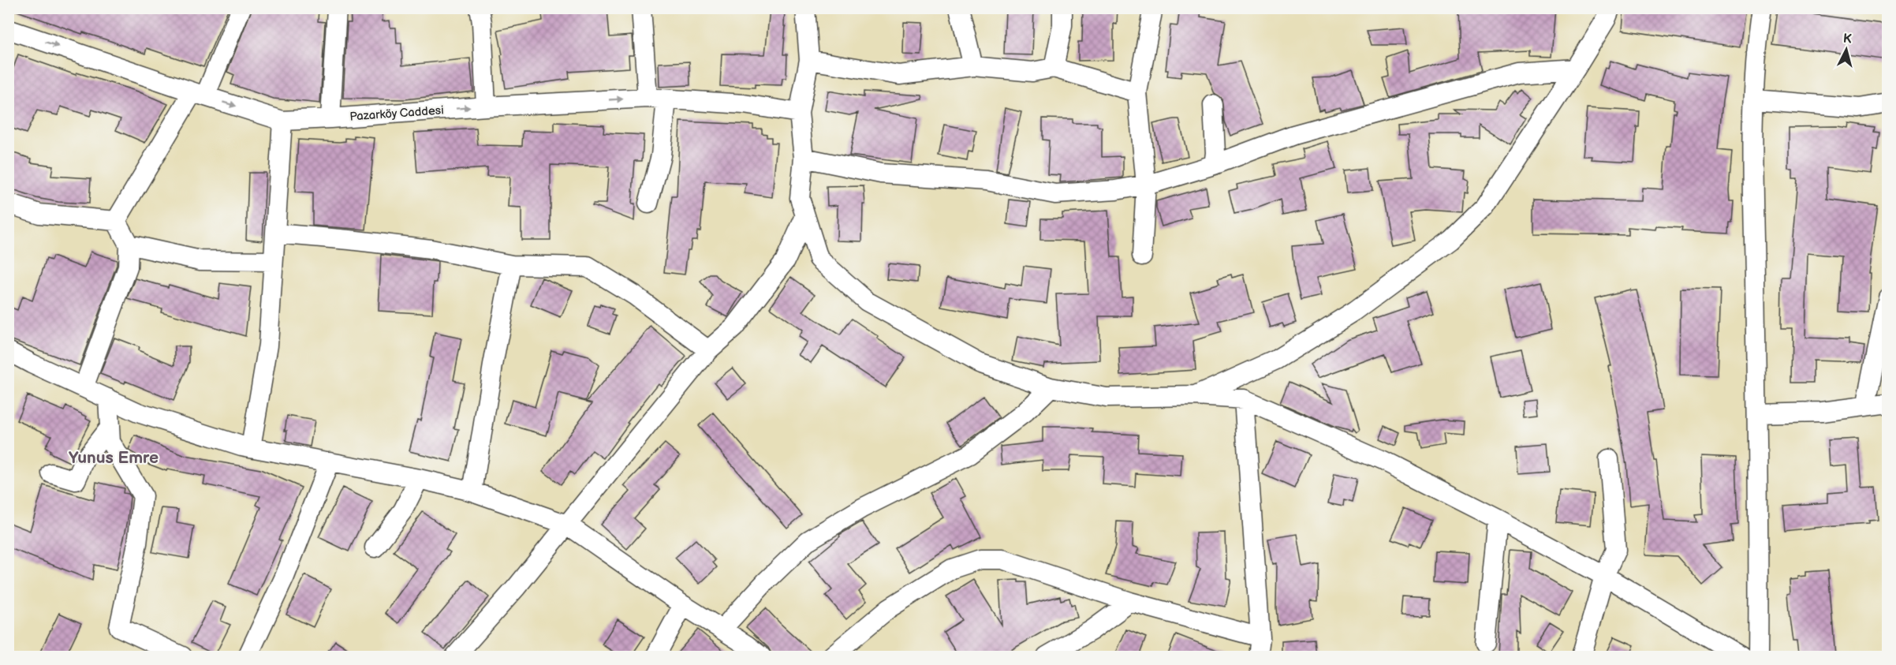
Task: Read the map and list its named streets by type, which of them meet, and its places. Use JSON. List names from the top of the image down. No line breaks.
{"streets":{"street":["Pazarköy Caddesi"]},"districts":["Yunus Emre"],"north":"top"}
